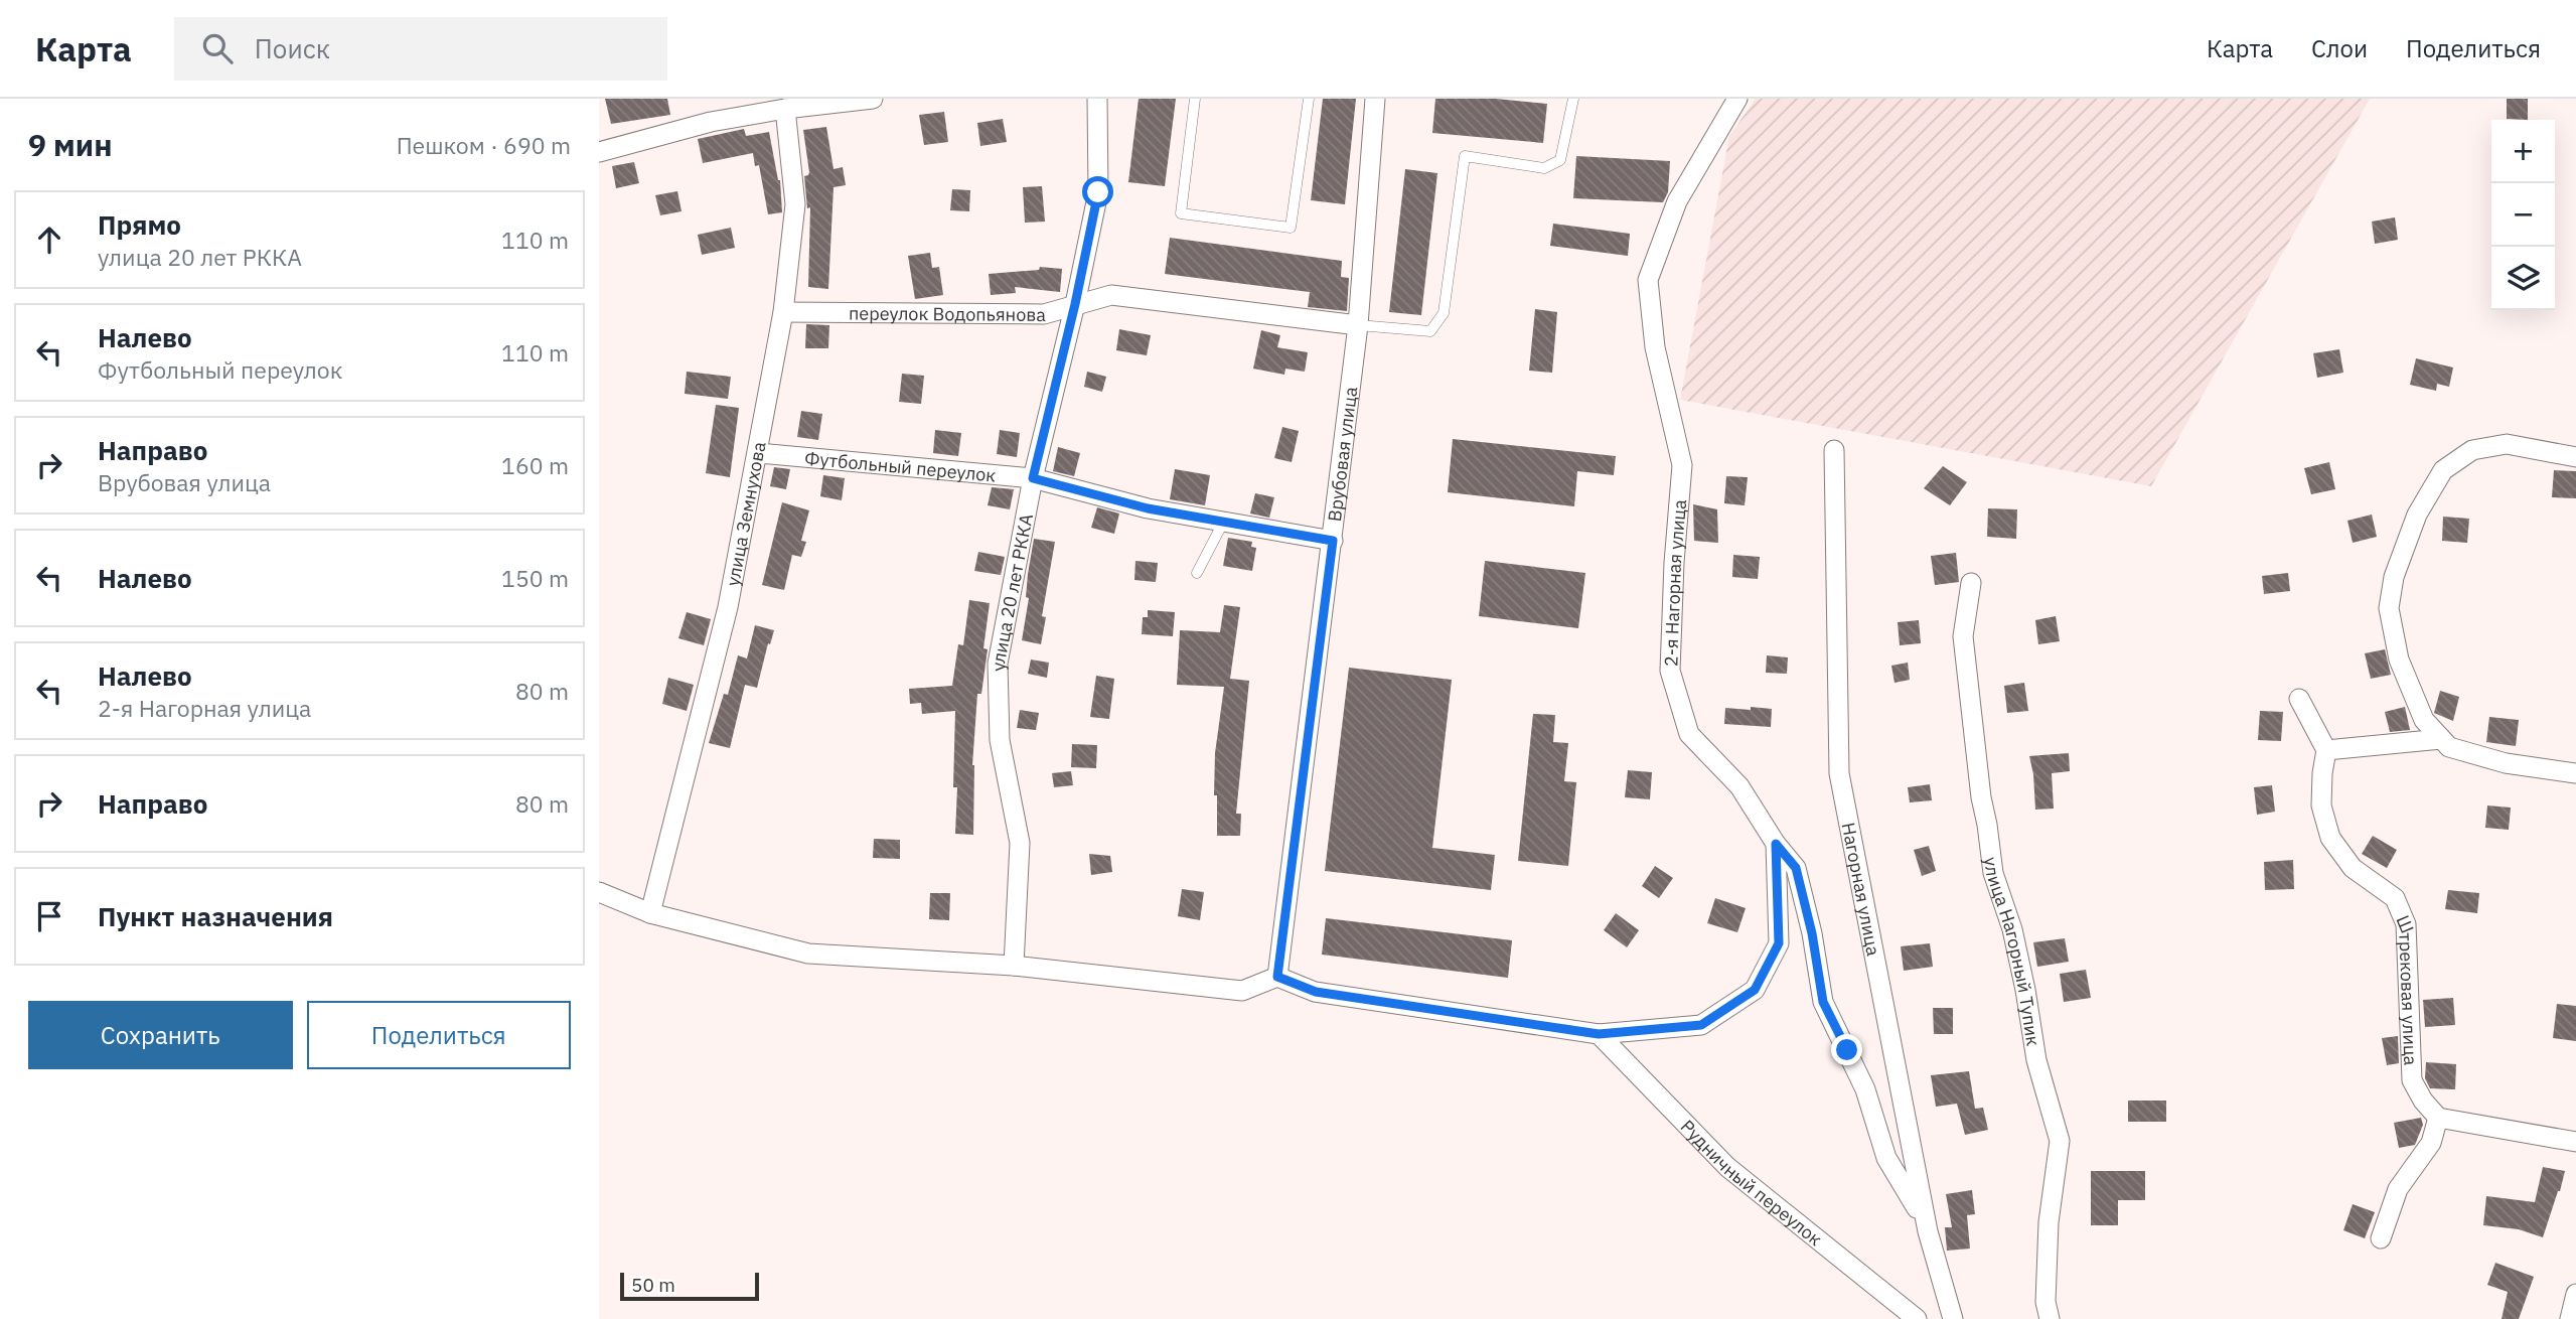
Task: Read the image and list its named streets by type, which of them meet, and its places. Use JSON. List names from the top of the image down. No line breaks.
{"streets":{"street":["переулок Водопьянова","Врубовая улица","Футбольный переулок","улица Земнухова","2-я Нагорная улица","улица 20 лет РККА","Нагорная улица","улица Нагорный Тупик","Штрековая улица","Рудничный переулок"]},"crossings":[["переулок Водопьянова","Врубовая улица"],["переулок Водопьянова","улица Земнухова"],["переулок Водопьянова","улица 20 лет РККА"],["Врубовая улица","Футбольный переулок"],["Футбольный переулок","улица Земнухова"],["Футбольный переулок","улица 20 лет РККА"],["2-я Нагорная улица","Нагорная улица"]],"scale_bar":"50 m","page":{"header":"Карта","search":"Поиск","nav":["Карта","Слои","Поделиться"],"heading":["9 мин","Пешком · 690 m"],"map_buttons":["+","−"],"list":[["Прямо","улица 20 лет РККА","110 m"],["Налево","Футбольный переулок","110 m"],["Направо","Врубовая улица","160 m"],["Налево","150 m"],["Налево","2-я Нагорная улица","80 m"],["Направо","80 m"],"Пункт назначения"],"buttons":["Сохранить","Поделиться"],"scale":"50 m"}}
